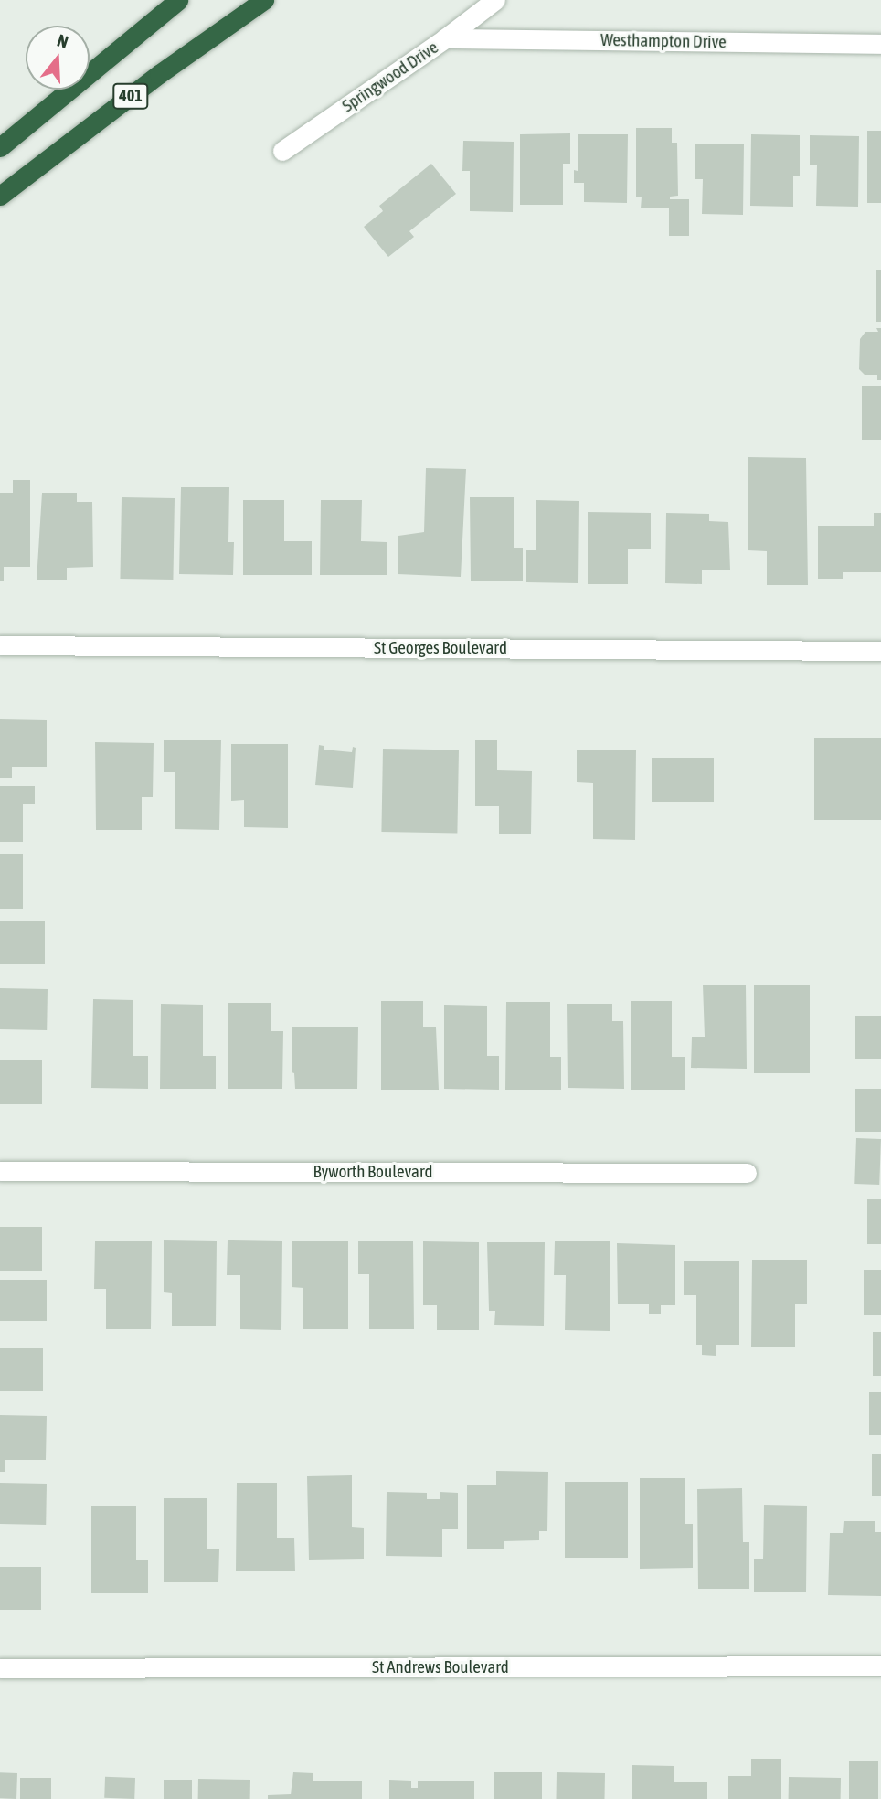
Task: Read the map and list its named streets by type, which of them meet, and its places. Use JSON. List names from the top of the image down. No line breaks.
{"streets":{"highway":["401"],"street":["Westhampton Drive","Springwood Drive","St Georges Boulevard","Byworth Boulevard","St Andrews Boulevard"]},"crossings":[["Westhampton Drive","Springwood Drive"]],"north":"top"}
